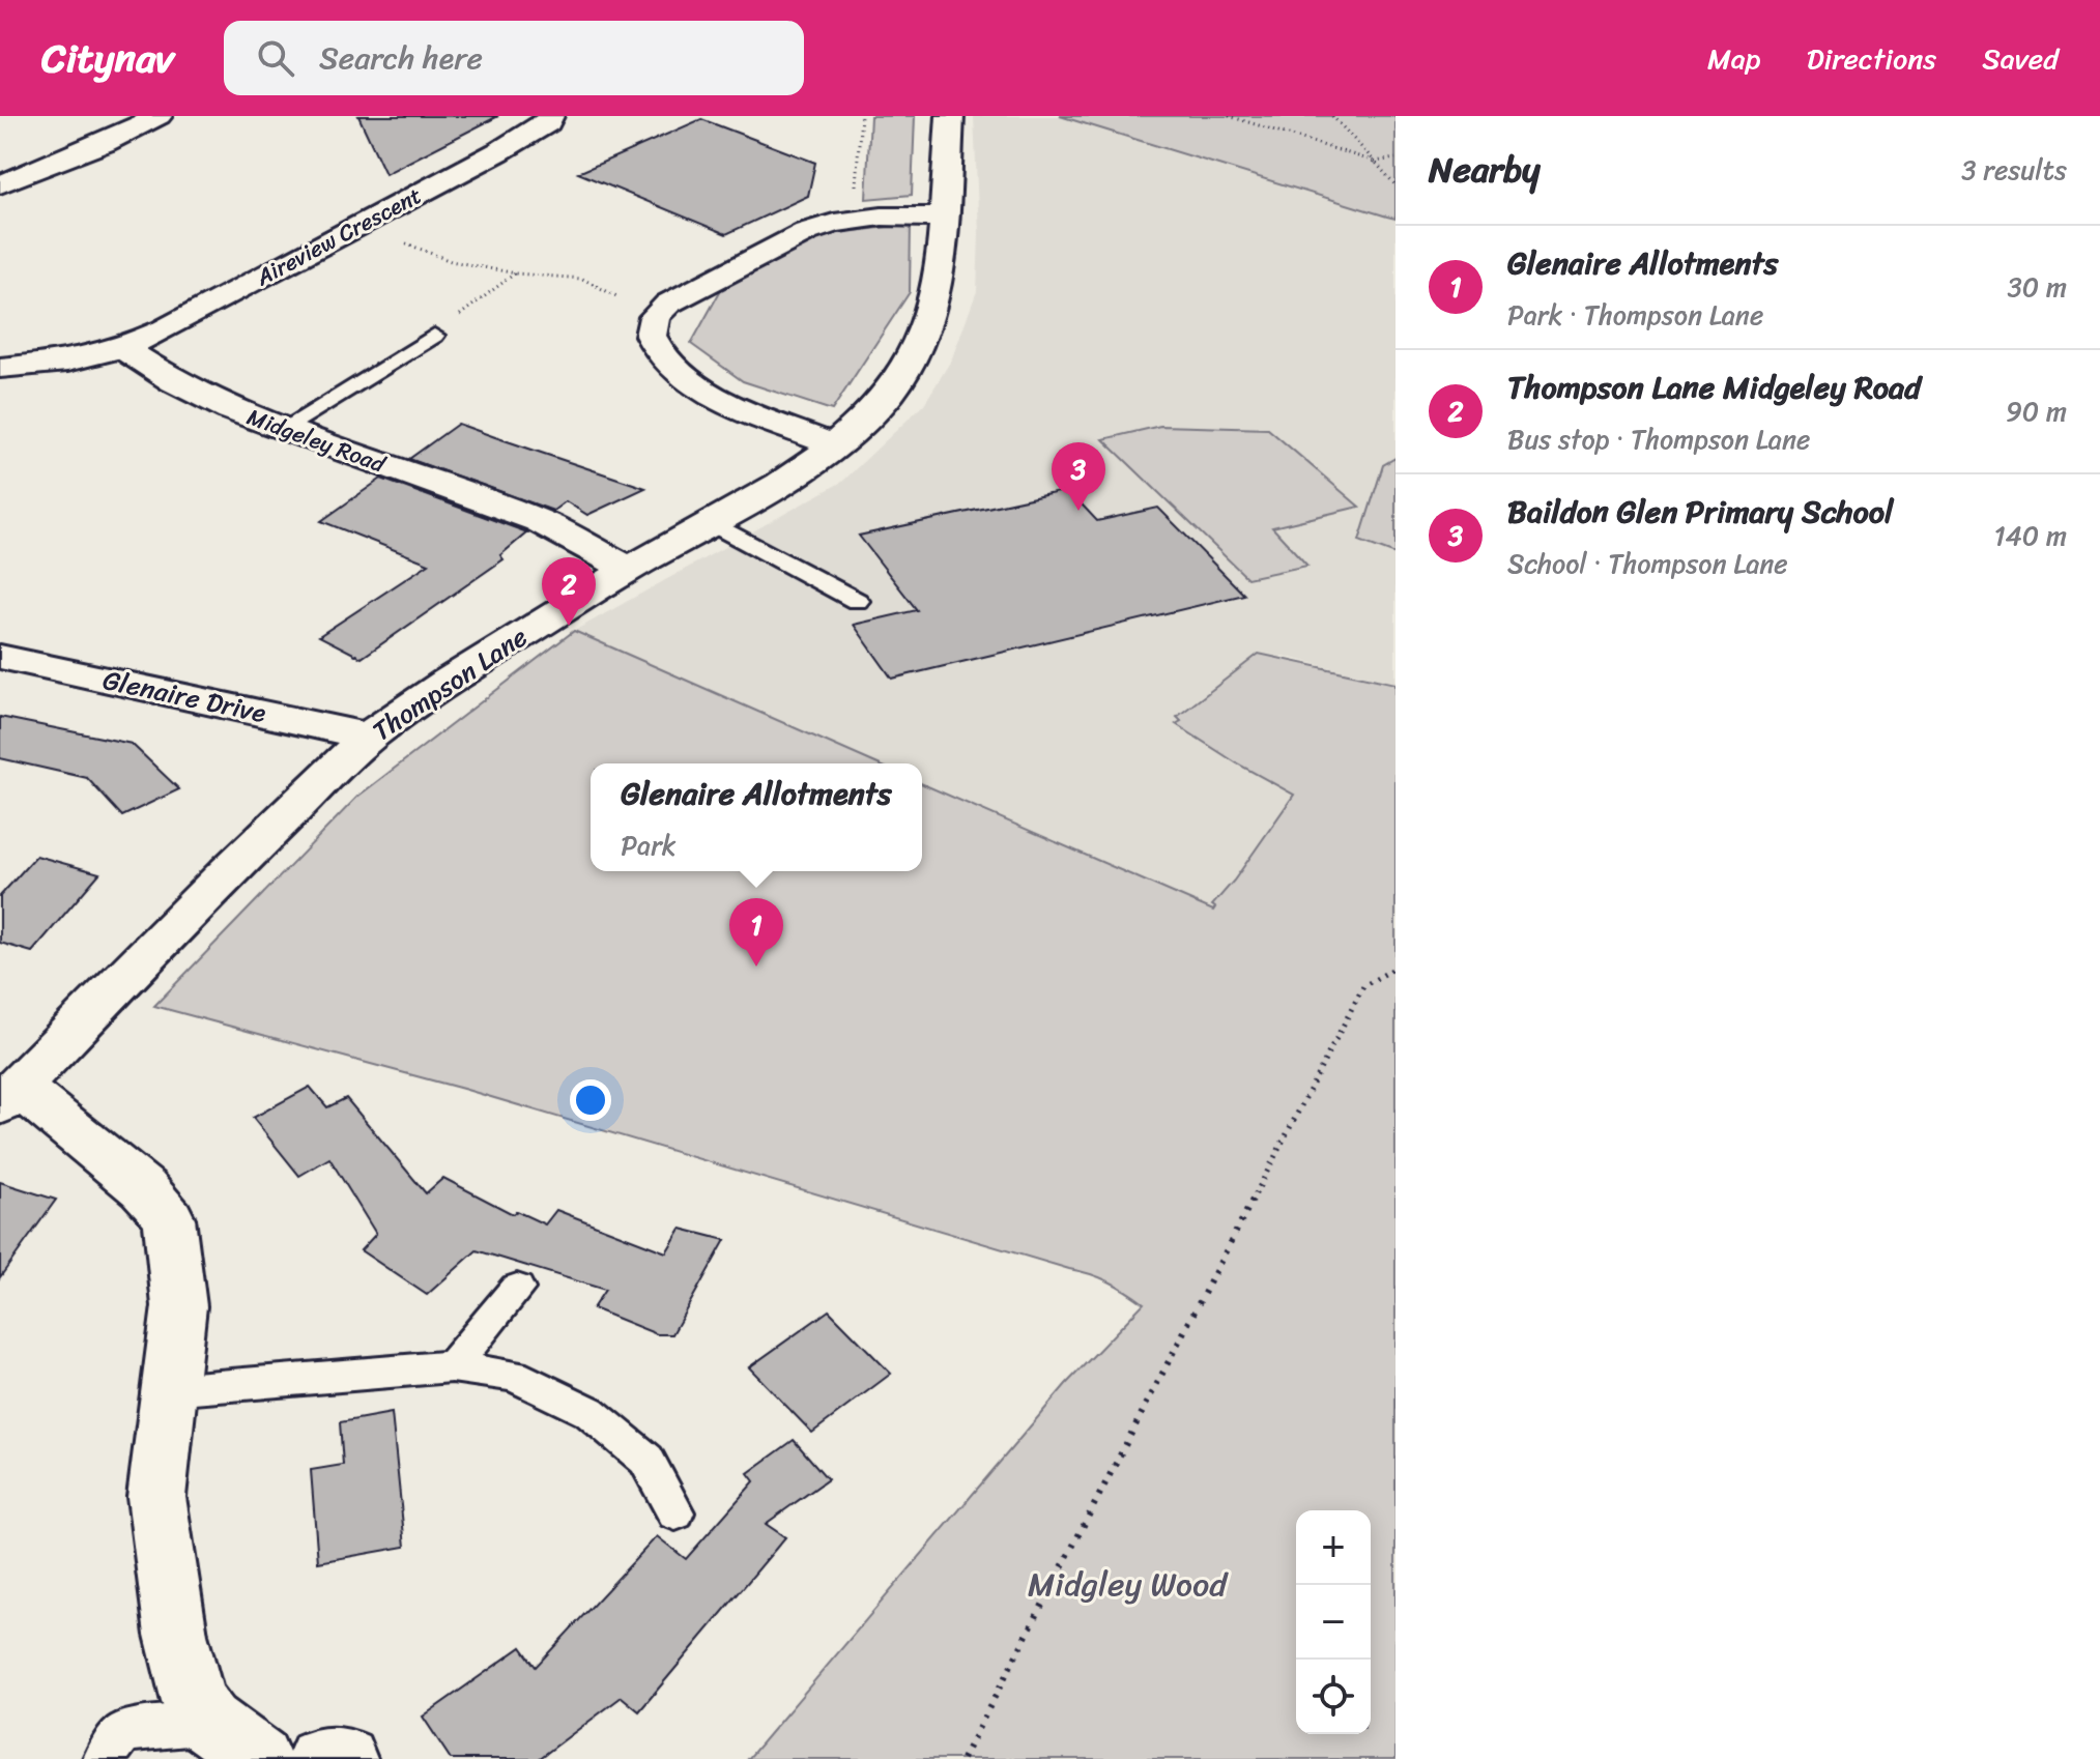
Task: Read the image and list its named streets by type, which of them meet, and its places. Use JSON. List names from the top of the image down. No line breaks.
{"streets":{"street":["Aireview Crescent","Midgeley Road","Thompson Lane","Glenaire Drive"]},"crossings":[["Aireview Crescent","Midgeley Road"],["Midgeley Road","Thompson Lane"],["Thompson Lane","Glenaire Drive"]],"parks":["Midgley Wood"],"page":{"header":"Citynav","search":"Search here","nav":["Map","Directions","Saved"],"heading":["Nearby","3 results"],"list":[{"mark":"1","name":"Glenaire Allotments","note":"Park · Thompson Lane","value":"30 m"},{"mark":"2","name":"Thompson Lane Midgeley Road","note":"Bus stop · Thompson Lane","value":"90 m"},{"mark":"3","name":"Baildon Glen Primary School","note":"School · Thompson Lane","value":"140 m"}],"pins":["3","2","1"],"popup":["Glenaire Allotments","Park"],"map_buttons":["+","−"]}}
